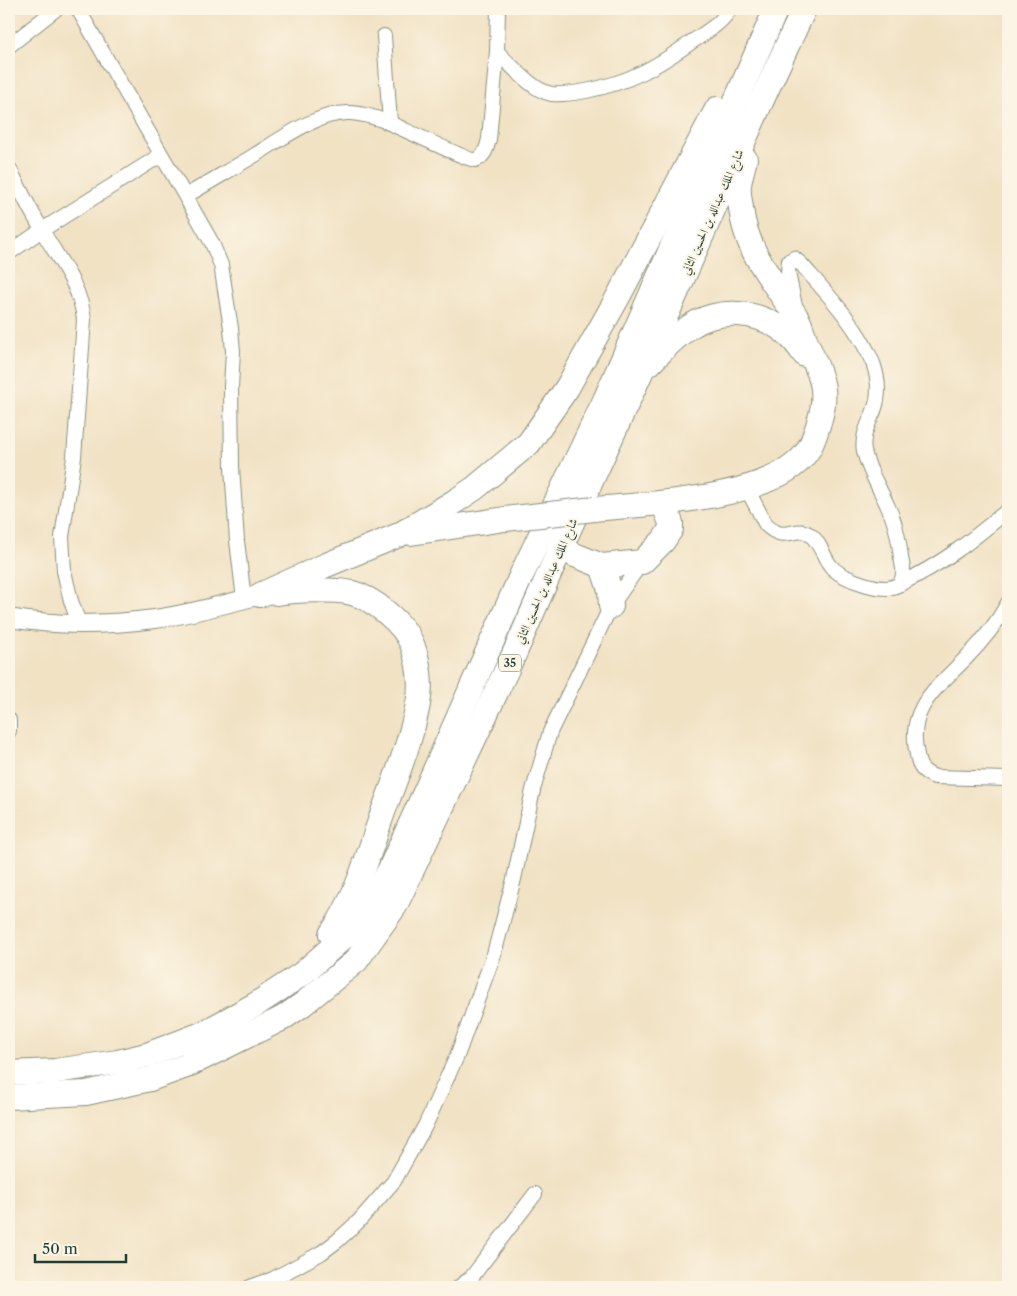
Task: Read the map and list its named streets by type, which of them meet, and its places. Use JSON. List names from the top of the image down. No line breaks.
{"streets":{"highway":["شارع الملك عبدالله بن الحسين الثاني","35"]},"scale_bar":"50 m"}
